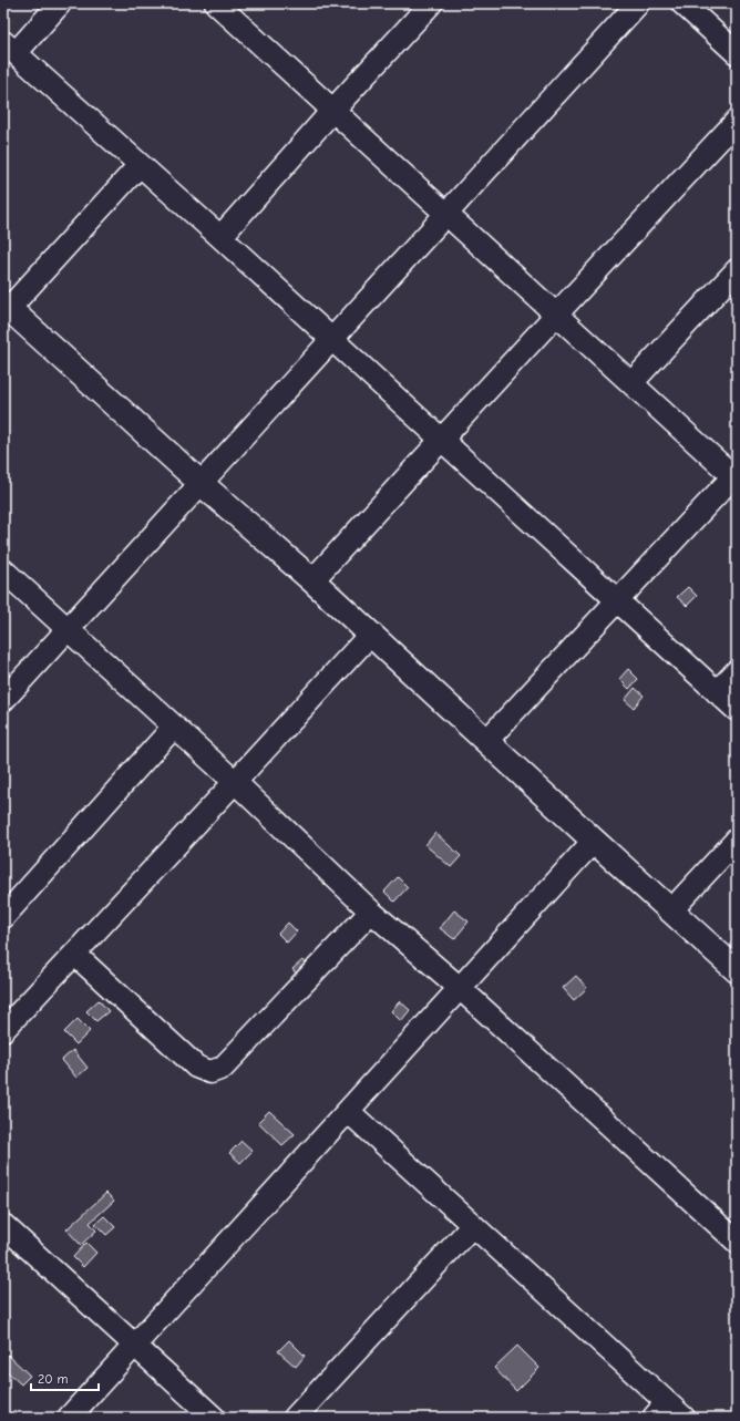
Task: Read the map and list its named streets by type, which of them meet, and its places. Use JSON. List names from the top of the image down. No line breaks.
{"scale_bar":"20 m"}
